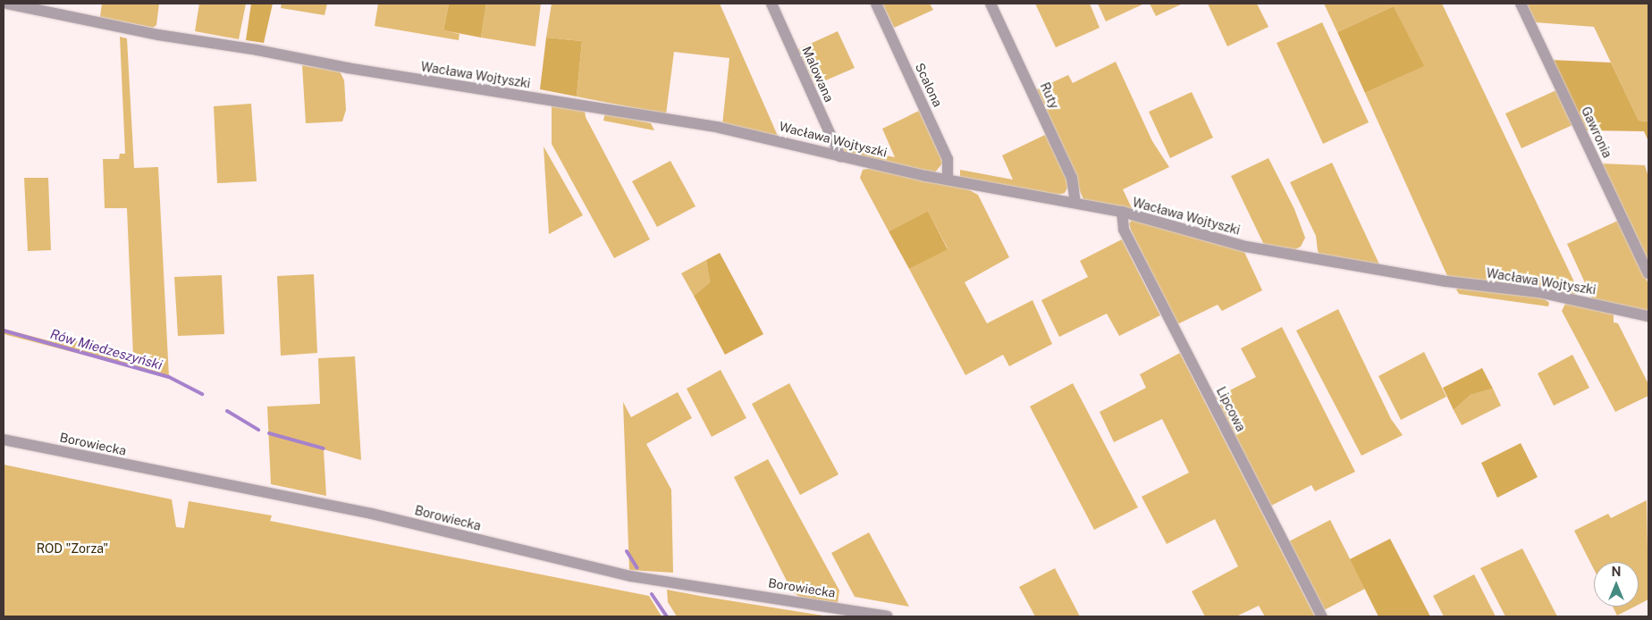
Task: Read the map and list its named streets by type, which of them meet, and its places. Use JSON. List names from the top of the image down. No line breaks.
{"streets":{"street":["Malowana","Wacława Wojtyszki","Scalona","Ruty","Gawronia","Lipcowa","Borowiecka"]},"crossings":[["Malowana","Wacława Wojtyszki"],["Wacława Wojtyszki","Scalona"],["Wacława Wojtyszki","Ruty"],["Wacława Wojtyszki","Lipcowa"]],"water":["Rów Miedzeszyński"],"parks":["ROD \"Zorza\""],"north":"top"}
